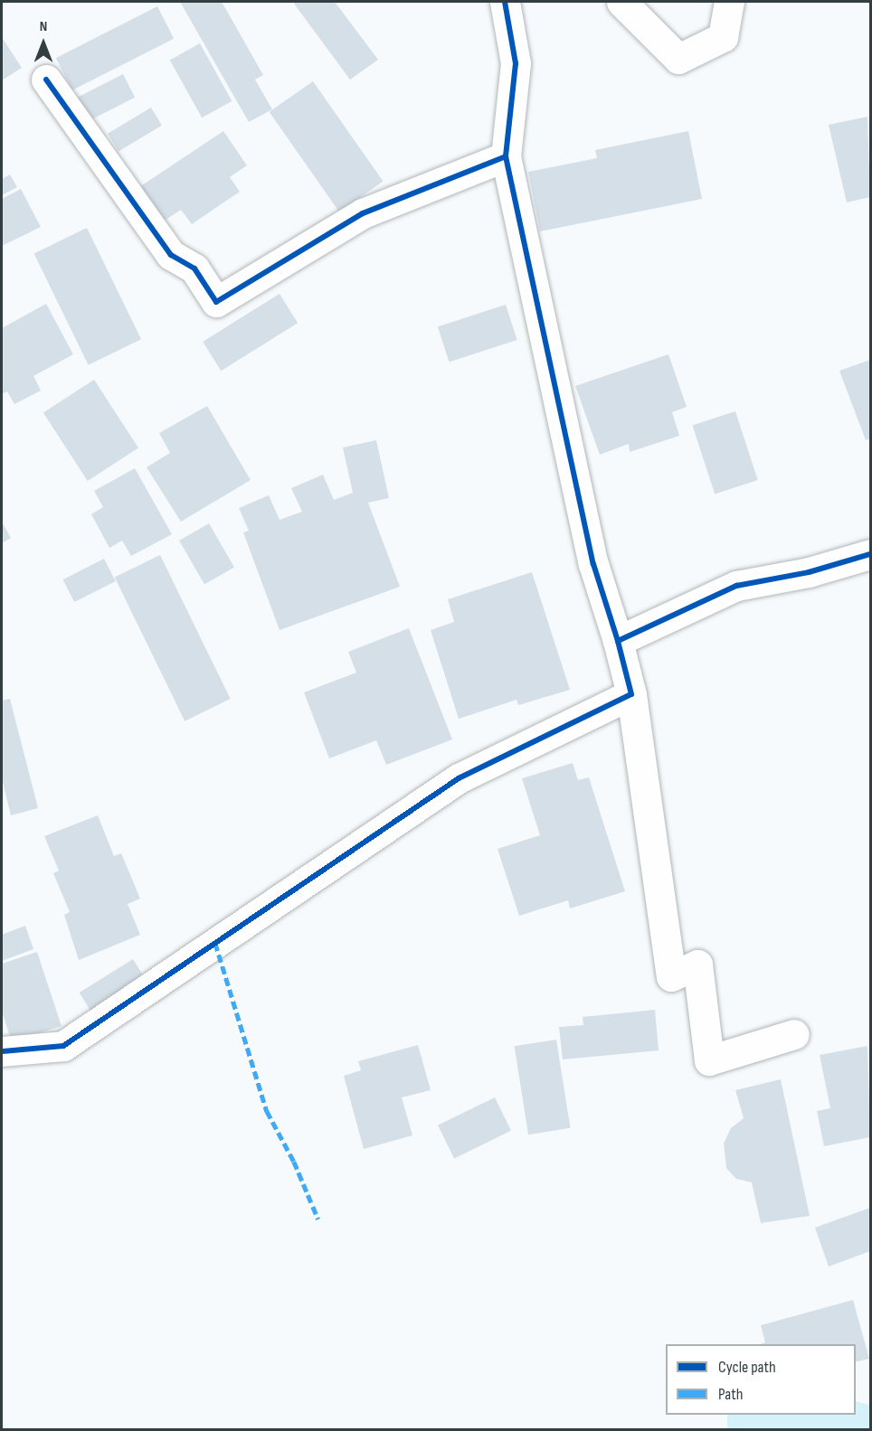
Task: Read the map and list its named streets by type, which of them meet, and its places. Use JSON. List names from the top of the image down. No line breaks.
{"legend":["Cycle path","Path"],"north":"top"}
